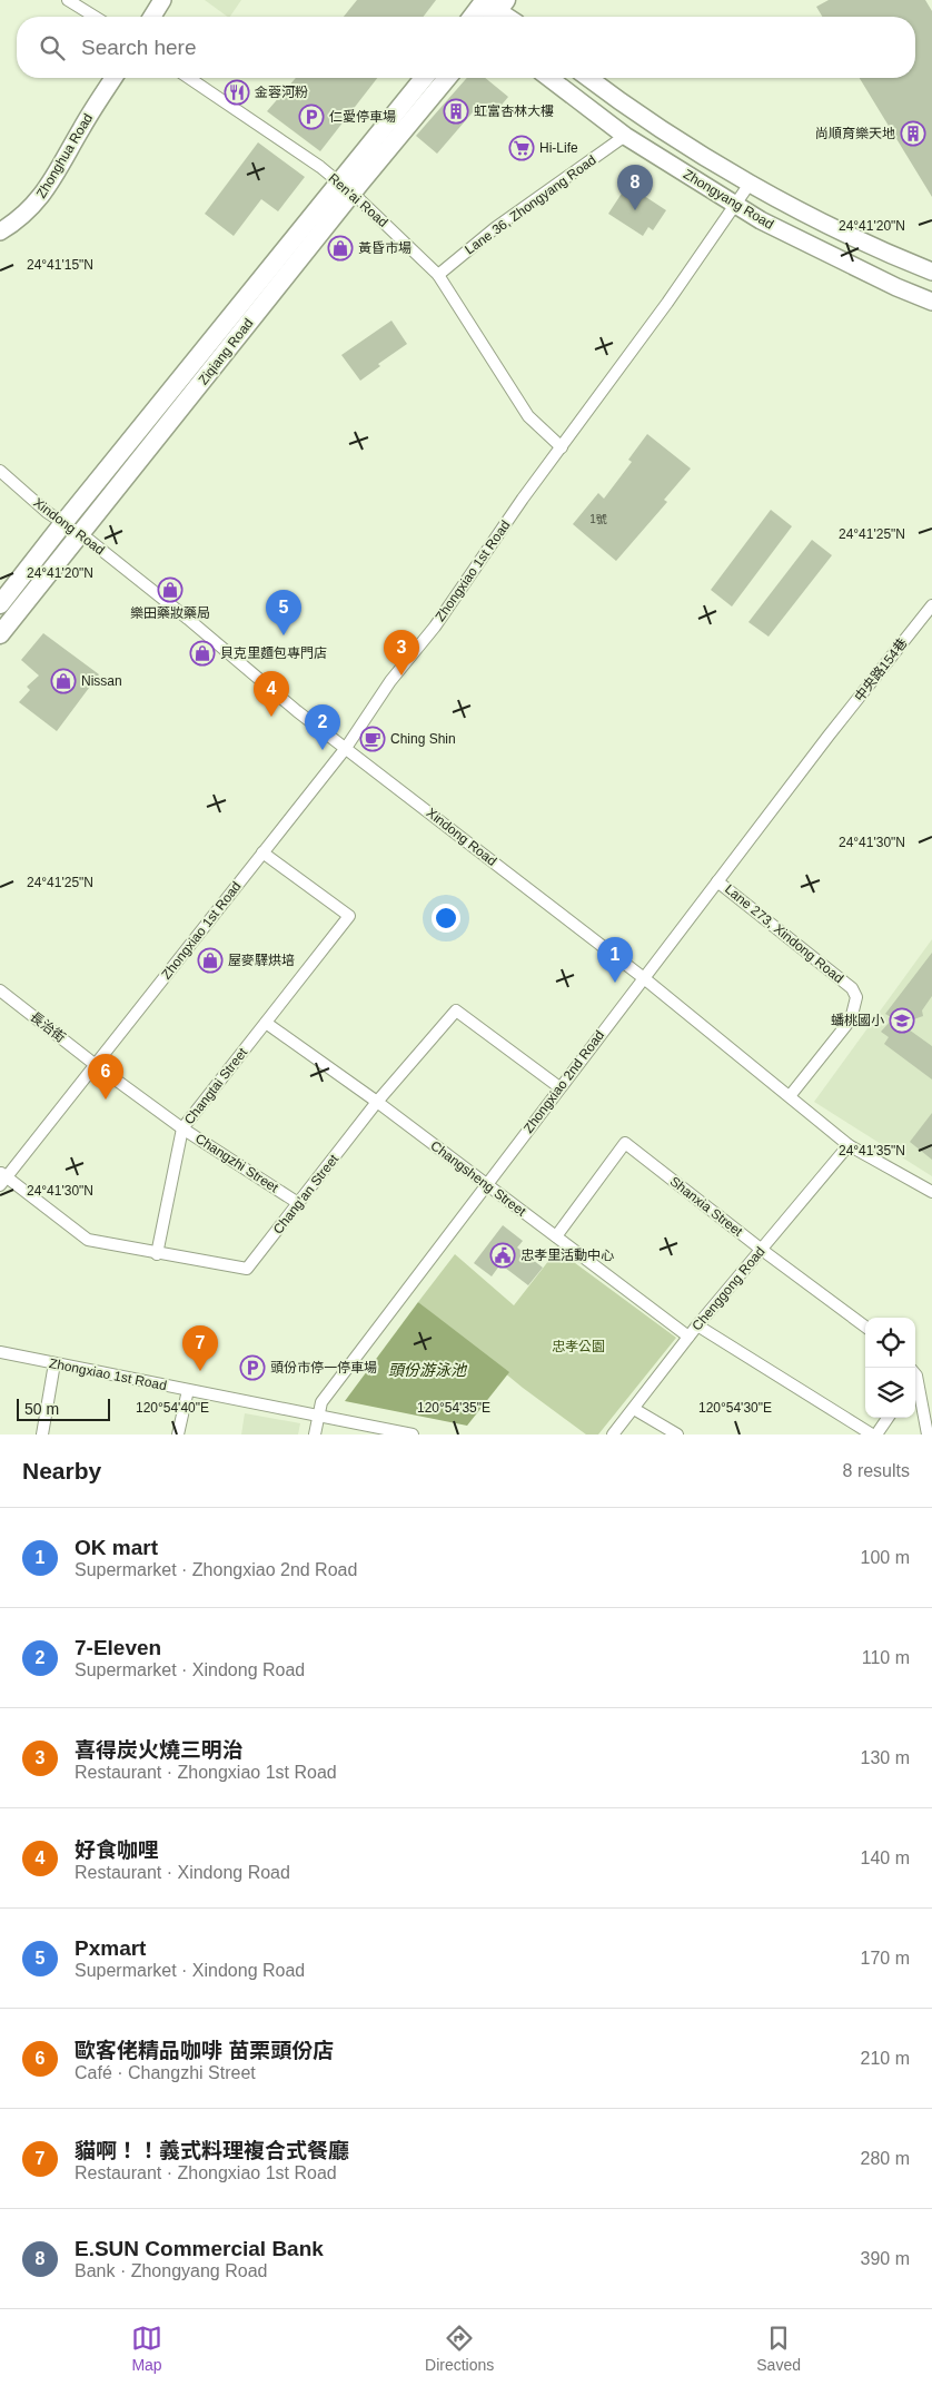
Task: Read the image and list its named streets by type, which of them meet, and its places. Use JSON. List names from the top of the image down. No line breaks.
{"streets":{"main road":["Ziqiang Road"],"street":["Zhonghua Road","Zhongyang Road","Ren’ai Road","Lane 36, Zhongyang Road","Xindong Road","Zhongxiao 1st Road","中央路154巷","Lane 273, Xindong Road","長治街","Zhongxiao 2nd Road","Changtai Street","Changzhi Street","Changsheng Street","Chang’an Street","Shanxia Street","Chenggong Road"]},"crossings":[["Zhongyang Road","Lane 36, Zhongyang Road"],["Zhongyang Road","Zhongxiao 1st Road"],["Ren’ai Road","Lane 36, Zhongyang Road"],["Ren’ai Road","Ziqiang Road"],["Ren’ai Road","Zhongxiao 1st Road"],["Ziqiang Road","Xindong Road"],["Xindong Road","Zhongxiao 1st Road"],["Xindong Road","Lane 273, Xindong Road"],["Xindong Road","Zhongxiao 2nd Road"],["Xindong Road","Chenggong Road"],["Zhongxiao 1st Road","長治街"],["Zhongxiao 1st Road","Zhongxiao 2nd Road"],["Zhongxiao 1st Road","Changtai Street"],["Zhongxiao 1st Road","Changzhi Street"],["Zhongxiao 1st Road","Chang’an Street"],["中央路154巷","Zhongxiao 2nd Road"],["Lane 273, Xindong Road","Zhongxiao 2nd Road"],["長治街","Changzhi Street"],["Zhongxiao 2nd Road","Changsheng Street"],["Zhongxiao 2nd Road","Chang’an Street"],["Changtai Street","Changzhi Street"],["Changtai Street","Changsheng Street"],["Changtai Street","Chang’an Street"],["Changzhi Street","Chang’an Street"],["Changsheng Street","Chang’an Street"],["Changsheng Street","Shanxia Street"],["Changsheng Street","Chenggong Road"],["Shanxia Street","Chenggong Road"]],"water":["頭份游泳池"],"parks":["忠孝公園"],"places":{"restaurant":["金蓉河粉"],"building":["虹富杏林大樓","尚順育樂天地"],"parking":["仁愛停車場","頭份市停一停車場"],"supermarket":["Hi-Life"],"shop":["黃昏市場","樂田藥妝藥局","貝克里麵包專門店","Nissan","屋麥驛烘培"],"cafe":["Ching Shin"],"school or university":["蟠桃國小"],"public building":["忠孝里活動中心"]},"house_numbers":["1號"],"scale_bar":"50 m","page":{"search":"Search here","pins":["8","5","3","4","2","1","6","7"],"scale":"50 m","heading":["Nearby","8 results"],"list":[{"mark":"1","name":"OK mart","note":"Supermarket · Zhongxiao 2nd Road","value":"100 m"},{"mark":"2","name":"7-Eleven","note":"Supermarket · Xindong Road","value":"110 m"},{"mark":"3","name":"喜得炭火燒三明治","note":"Restaurant · Zhongxiao 1st Road","value":"130 m"},{"mark":"4","name":"好食咖哩","note":"Restaurant · Xindong Road","value":"140 m"},{"mark":"5","name":"Pxmart","note":"Supermarket · Xindong Road","value":"170 m"},{"mark":"6","name":"歐客佬精品咖啡 苗栗頭份店","note":"Café · Changzhi Street","value":"210 m"},{"mark":"7","name":"貓啊！！義式料理複合式餐廳","note":"Restaurant · Zhongxiao 1st Road","value":"280 m"},{"mark":"8","name":"E.SUN Commercial Bank","note":"Bank · Zhongyang Road","value":"390 m"}],"nav":["Map","Directions","Saved"]},"coordinates":["24°41'20\"N","24°41'15\"N","24°41'25\"N","24°41'30\"N","24°41'35\"N","120°54'40\"E","120°54'35\"E","120°54'30\"E"]}
